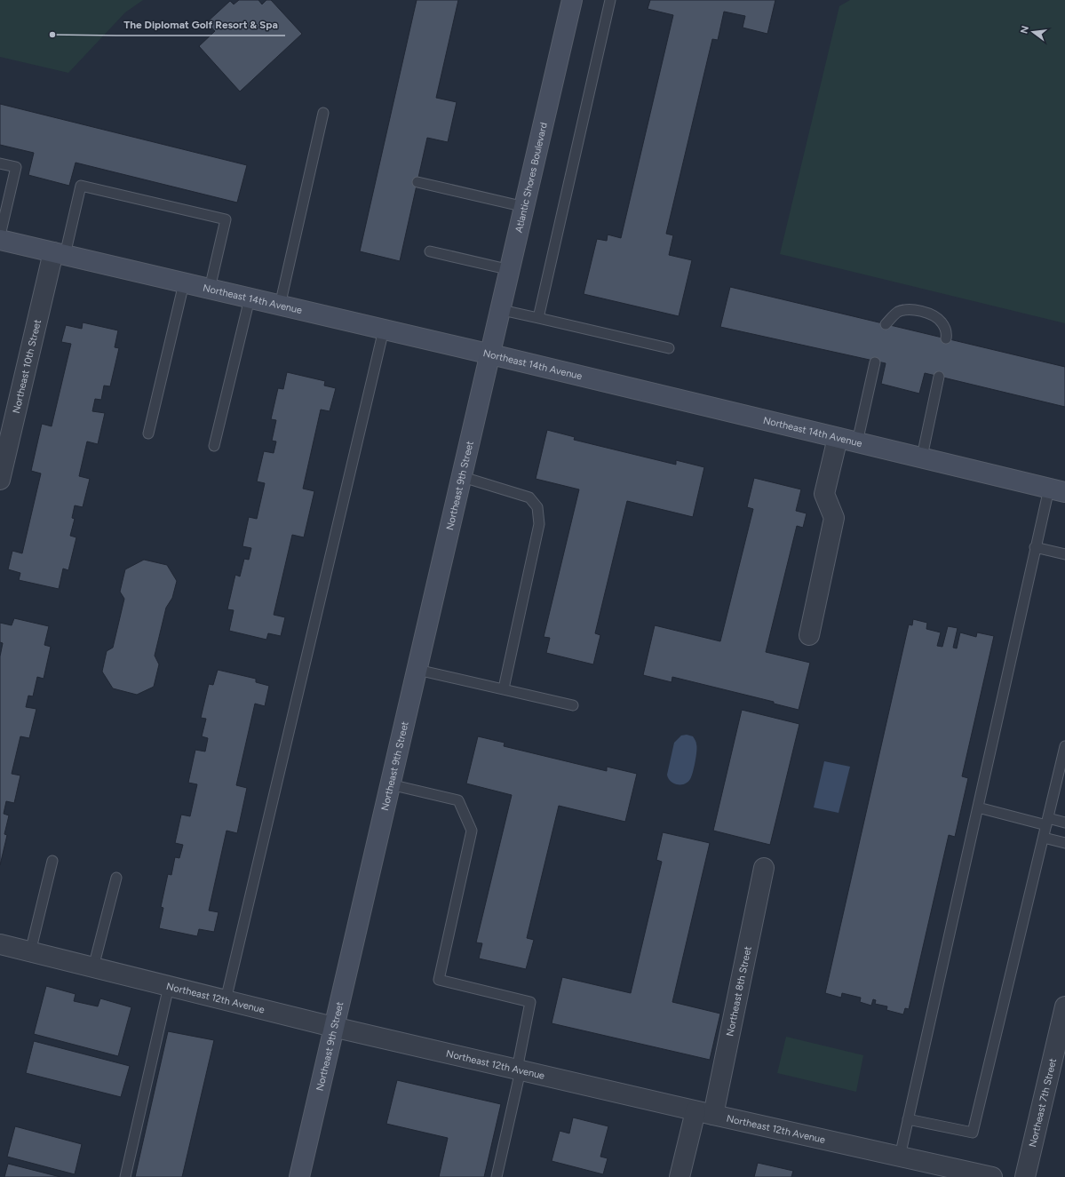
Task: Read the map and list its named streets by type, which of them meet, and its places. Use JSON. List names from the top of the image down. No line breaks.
{"streets":{"street":["Atlantic Shores Boulevard","Northeast 14th Avenue","Northeast 10th Street","Northeast 9th Street","Northeast 8th Street","Northeast 12th Avenue","Northeast 7th Street"]},"crossings":[["Atlantic Shores Boulevard","Northeast 14th Avenue"],["Atlantic Shores Boulevard","Northeast 9th Street"],["Northeast 14th Avenue","Northeast 10th Street"],["Northeast 14th Avenue","Northeast 9th Street"],["Northeast 9th Street","Northeast 12th Avenue"],["Northeast 8th Street","Northeast 12th Avenue"]],"places":["The Diplomat Golf Resort & Spa"],"north":"left"}
